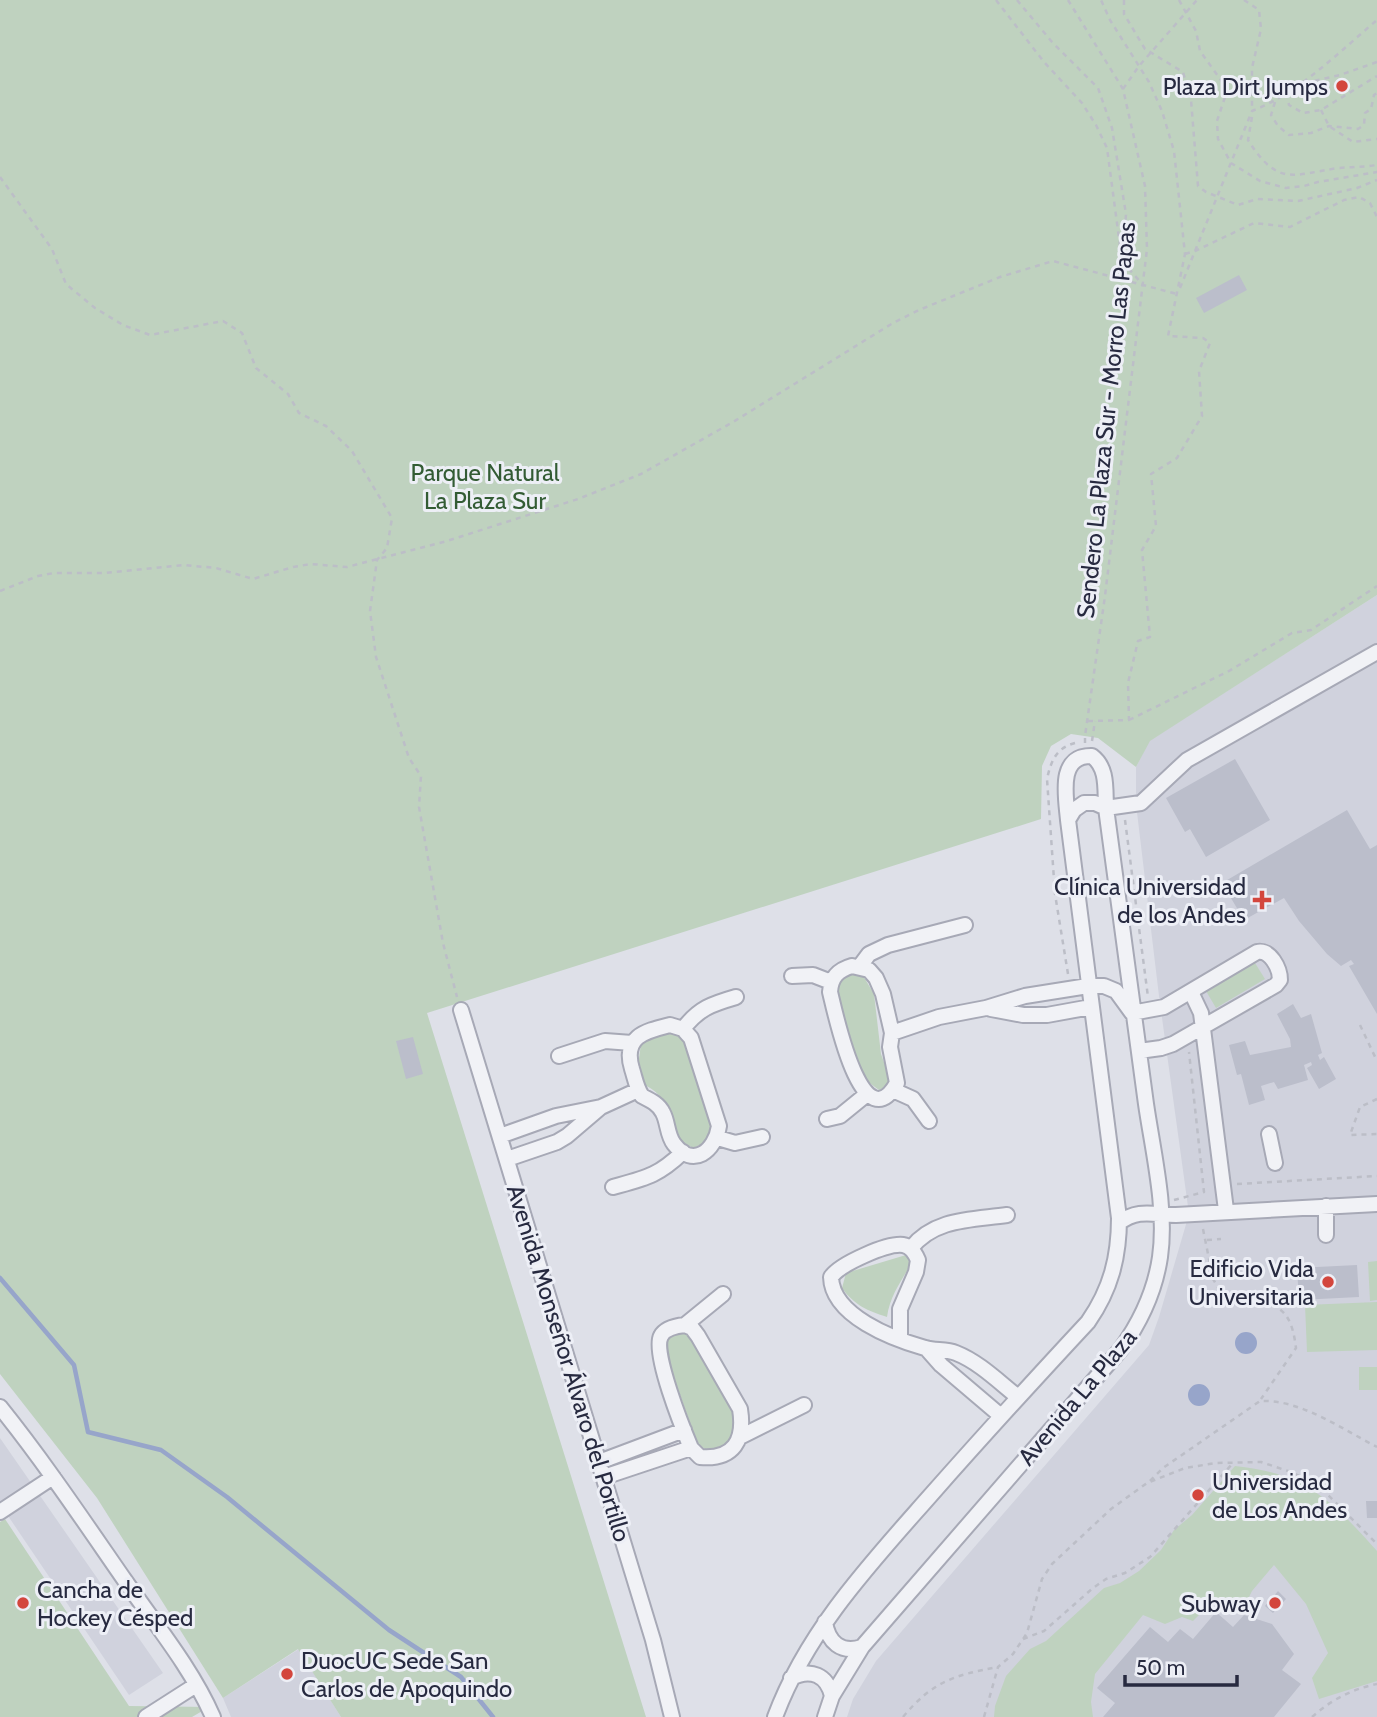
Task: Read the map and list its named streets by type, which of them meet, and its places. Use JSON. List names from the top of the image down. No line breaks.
{"streets":{"street":["Avenida Monseñor Álvaro del Portillo","Avenida La Plaza"],"path":["Sendero La Plaza Sur - Morro Las Papas"]},"parks":["Parque Natural La Plaza Sur"],"places":{"other":["Plaza Dirt Jumps","Edificio Vida Universitaria","Universidad de Los Andes","Cancha de Hockey Césped","Subway","DuocUC Sede San Carlos de Apoquindo"],"health":["Clínica Universidad de los Andes"]},"scale_bar":"50 m"}
